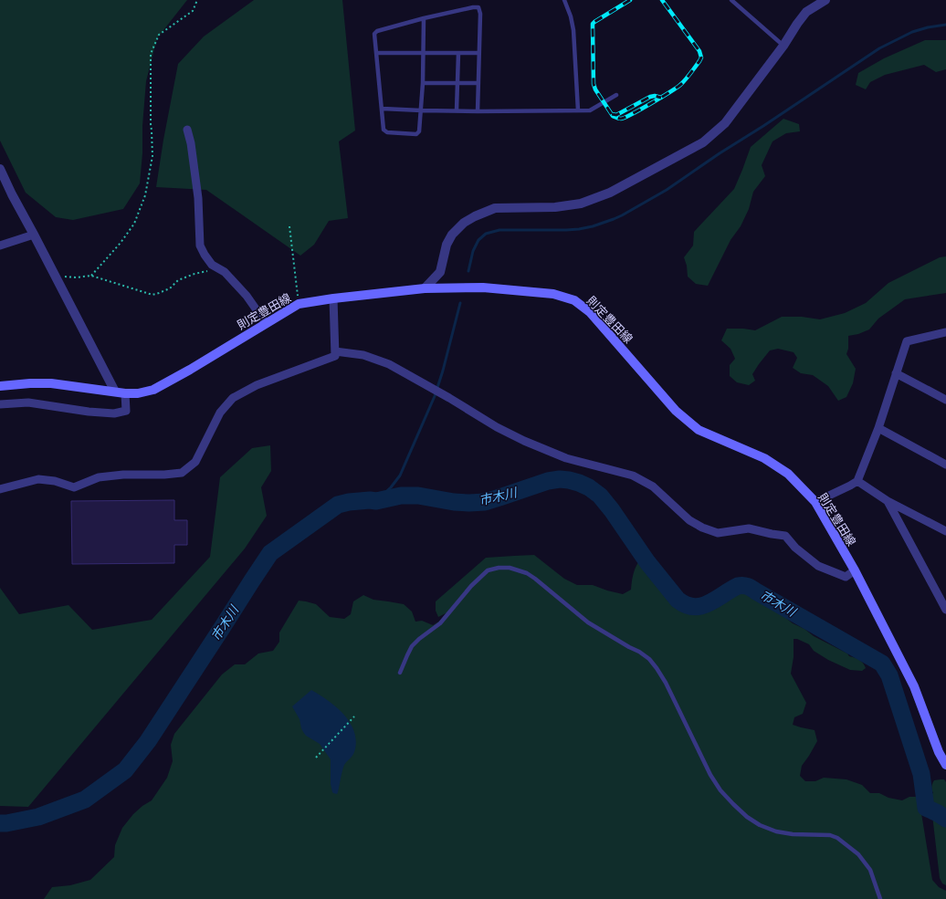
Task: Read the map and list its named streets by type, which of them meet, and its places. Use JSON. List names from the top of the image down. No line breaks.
{"streets":{"main road":["則定豊田線"]},"water":["市木川"]}
